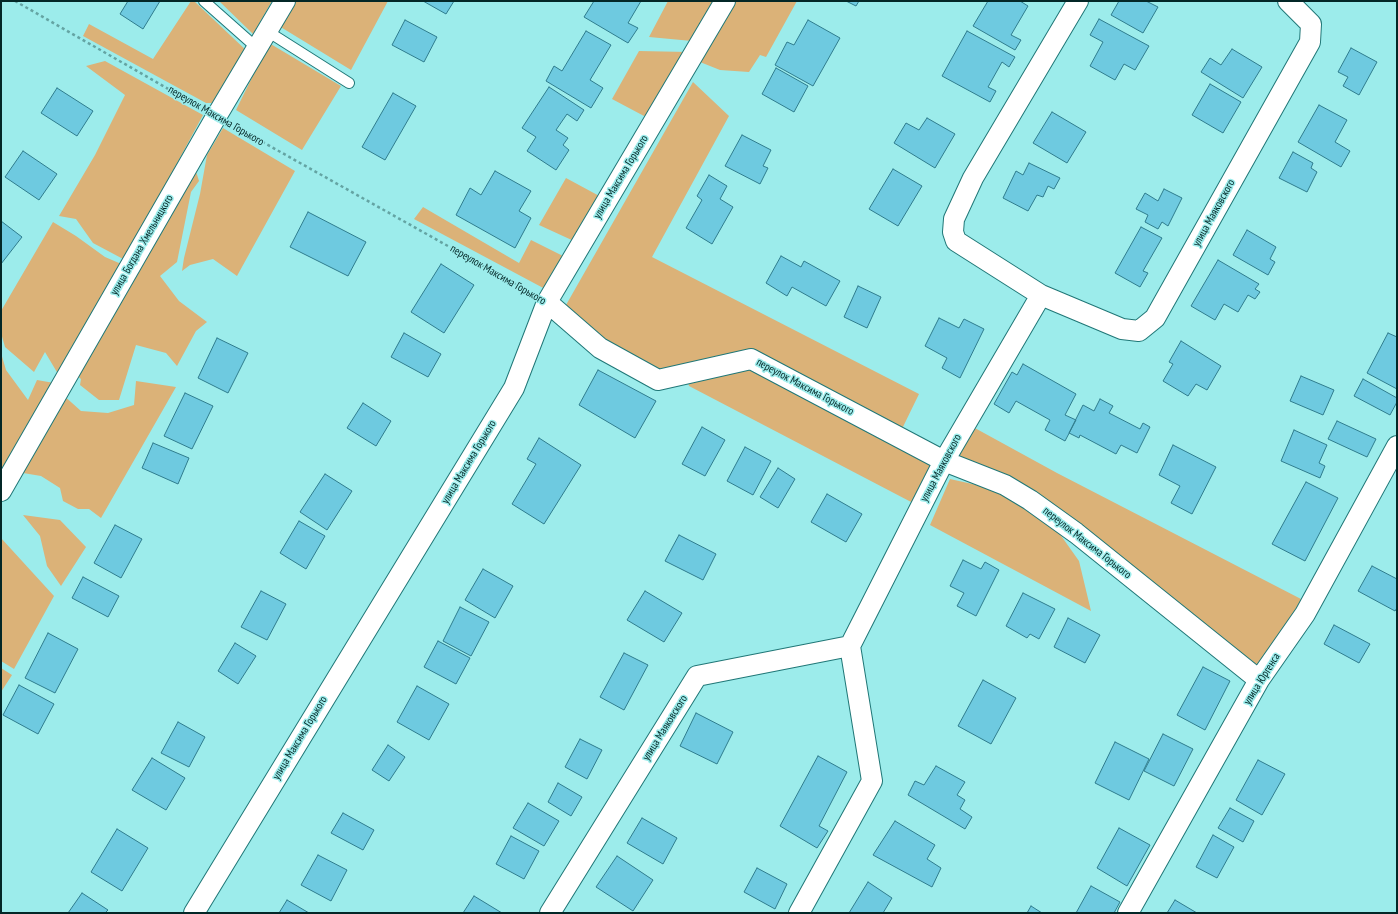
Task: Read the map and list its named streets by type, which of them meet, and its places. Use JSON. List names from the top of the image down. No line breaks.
{"streets":{"street":["переулок Максима Горького","улица Максима Горького","улица Маяковского","улица Богдана Хмельницкого","улица Юргенса"]},"crossings":[["переулок Максима Горького","улица Максима Горького"],["переулок Максима Горького","улица Маяковского"],["переулок Максима Горького","улица Богдана Хмельницкого"],["переулок Максима Горького","улица Юргенса"]]}
